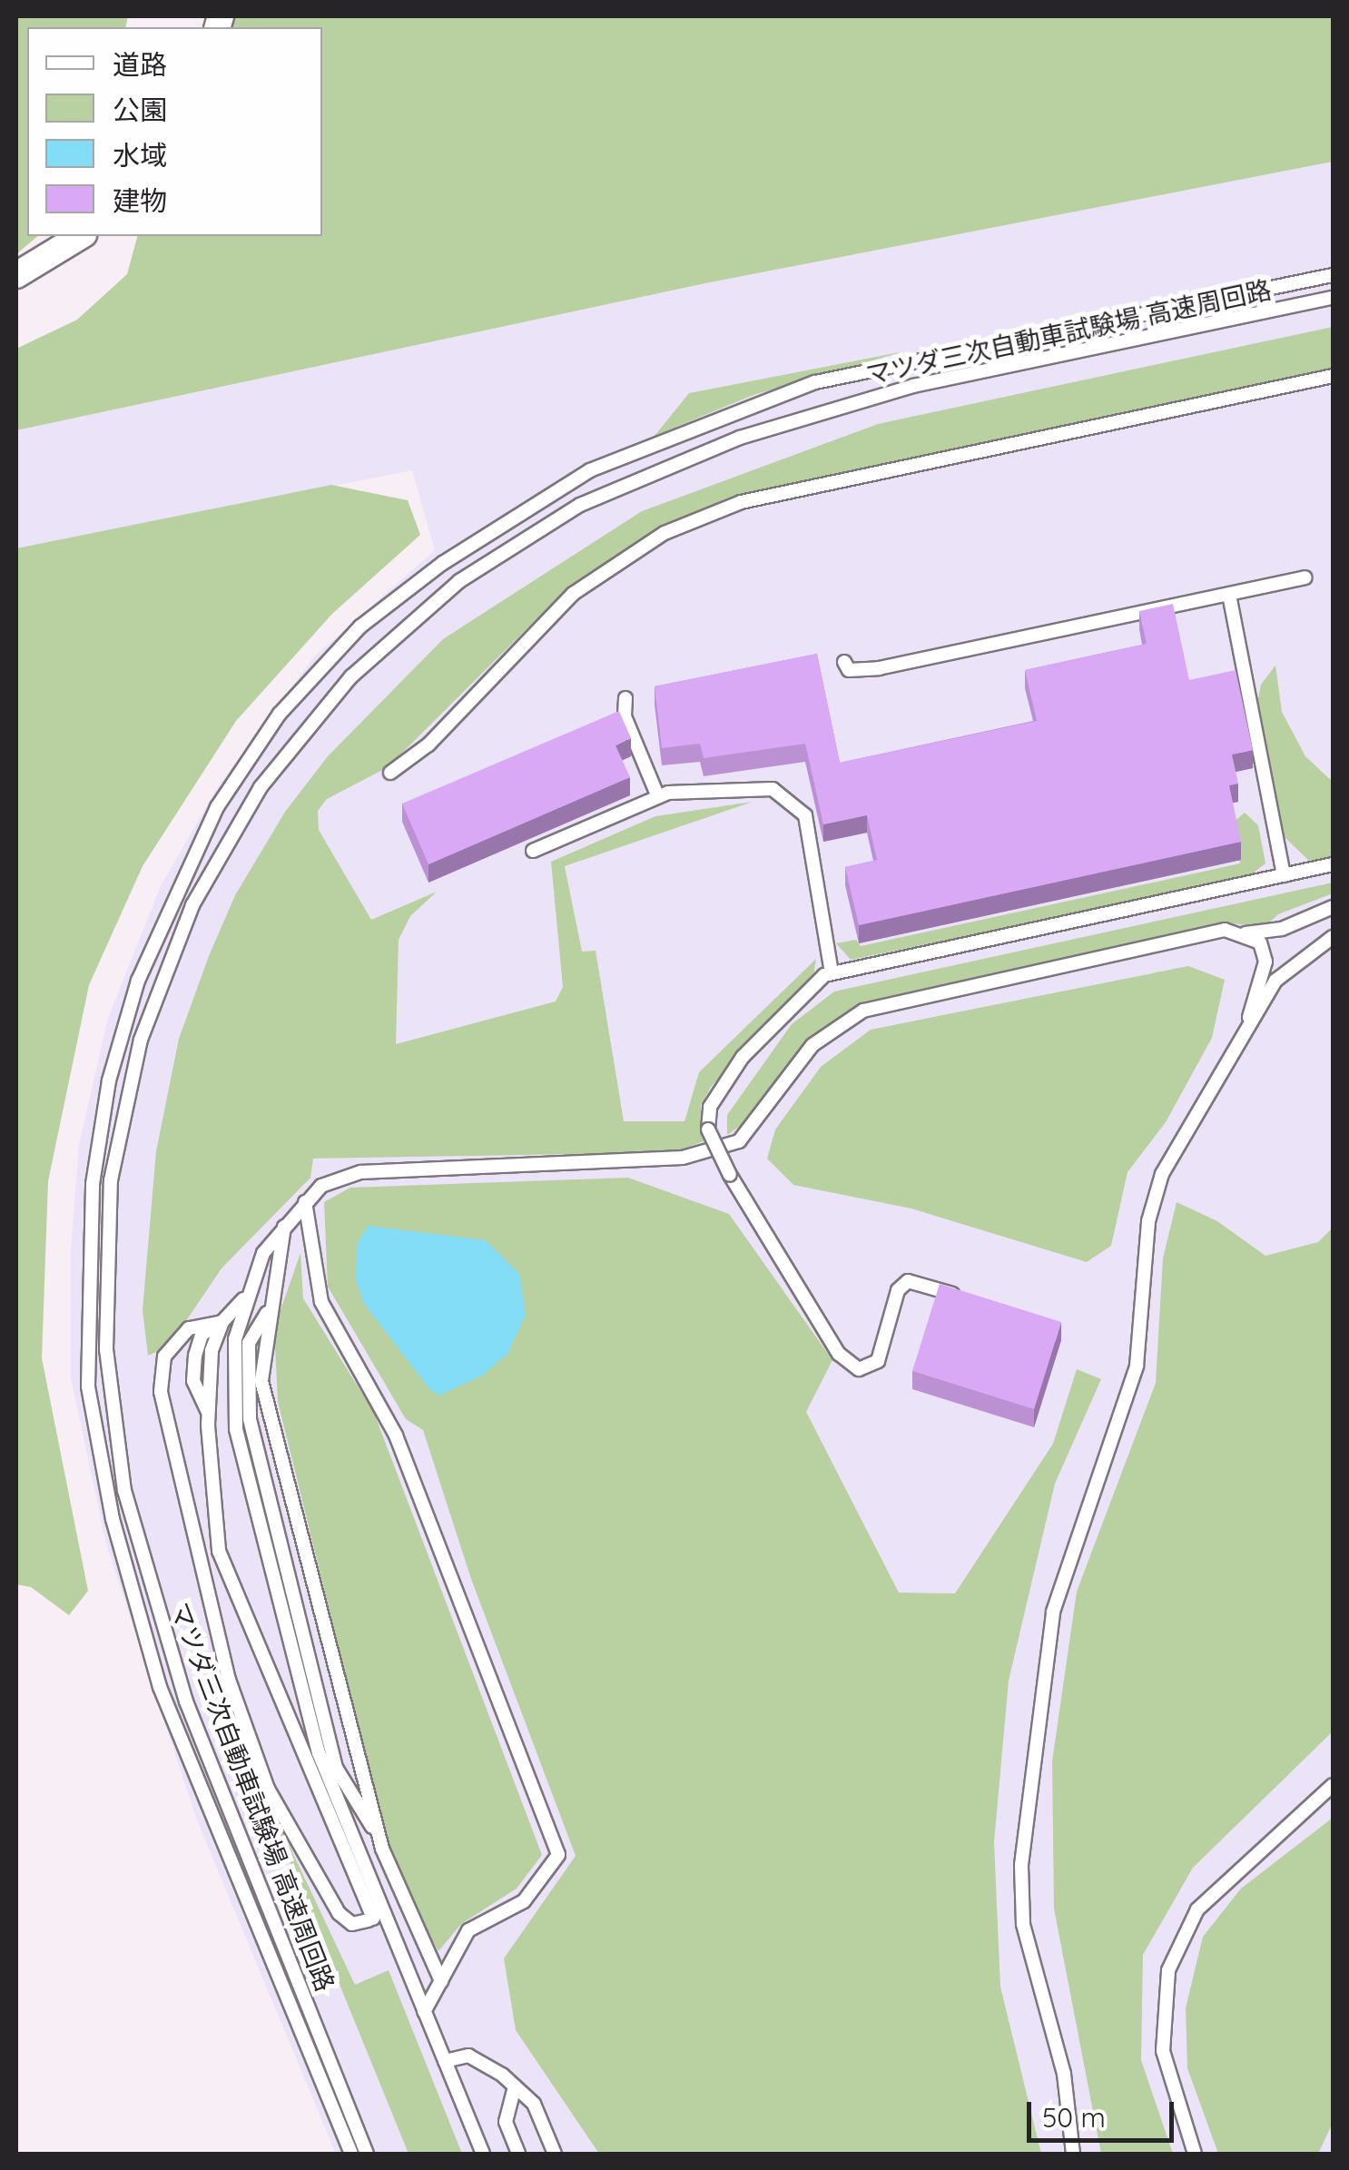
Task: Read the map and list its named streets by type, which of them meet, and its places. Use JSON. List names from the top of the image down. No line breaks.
{"streets":{"lane":["マツダ三次自動車試験場 高速周回路"]},"legend":["道路","公園","水域","建物"],"scale_bar":"50 m"}
